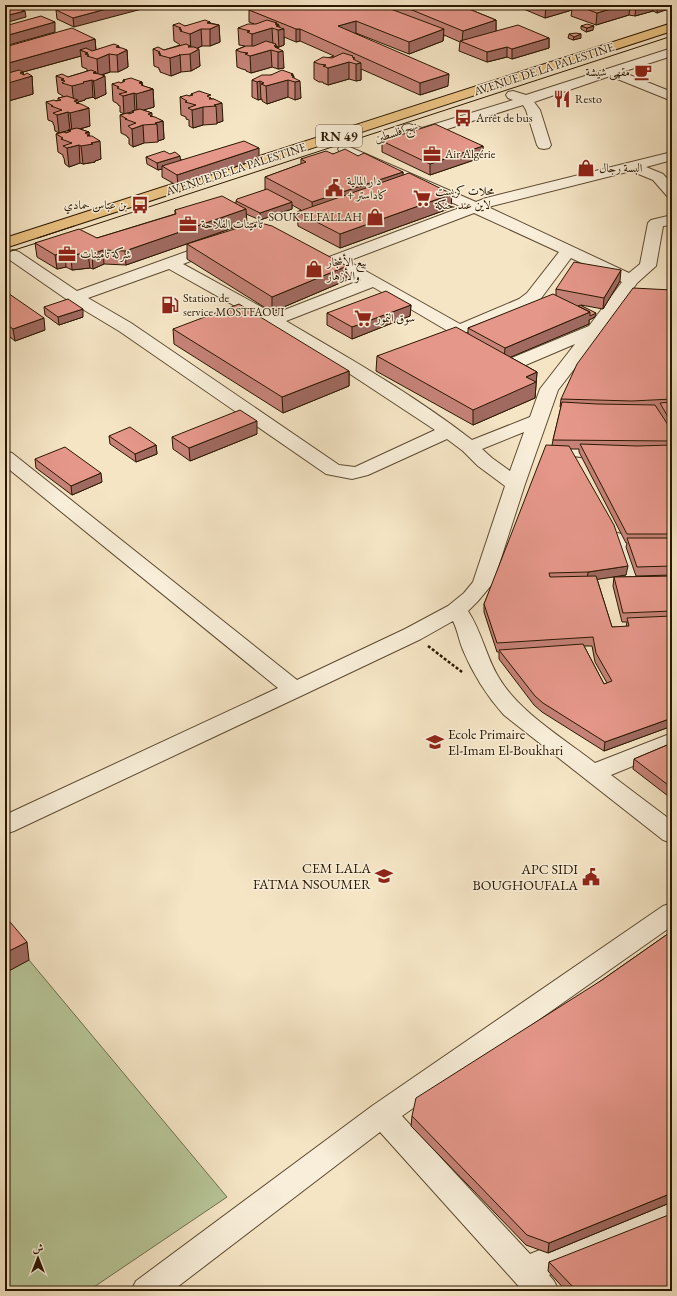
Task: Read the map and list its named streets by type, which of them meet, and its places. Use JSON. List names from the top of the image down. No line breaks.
{"streets":{"main road":["AVENUE DE LA PALESTINE","نهج فلسطين","RN 49"]},"places":{"cafe":["مقهى شيشة"],"restaurant":["Resto"],"bus stop":["Arrêt de bus","بن عباس حمادي"],"office":["Air Algérie","تأمينات الفلاحة","شركة تامينات"],"shop":["البسة رجال","SOUK ELFALLAH","بيع الأشجار والأزهار"],"public building":["دار المالية + كاداستر","APC SIDI BOUGHOUFALA"],"supermarket":["محلات كريست لاين عند حنكة","سوق التمور"],"fuel station":["Station de service MOSTFAOUI"],"school or university":["Ecole Primaire El-Imam El-Boukhari","CEM LALA FATMA NSOUMER"]},"north":"top"}
